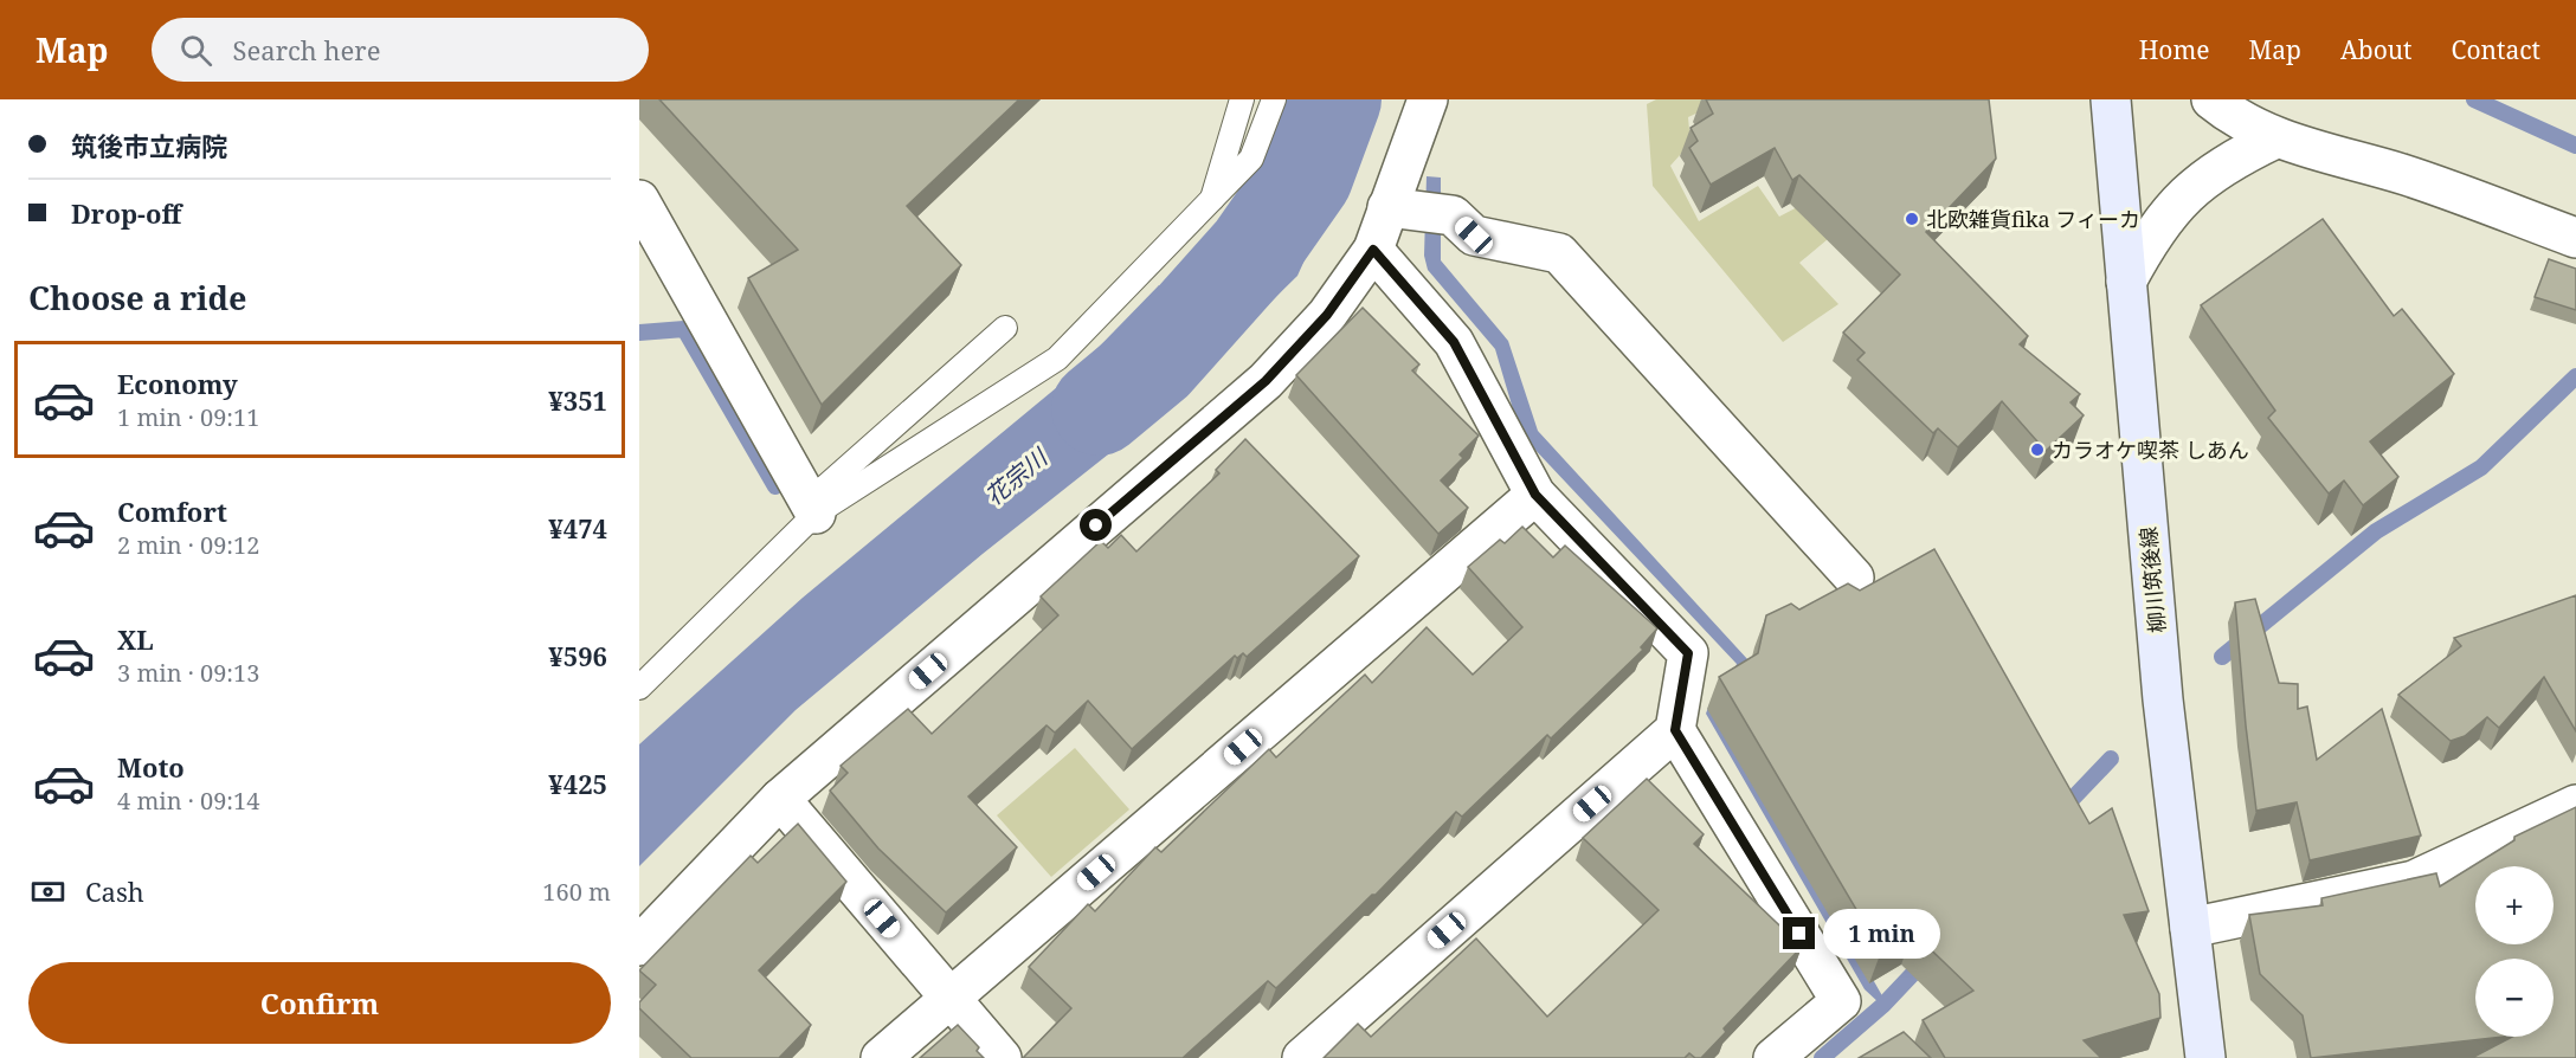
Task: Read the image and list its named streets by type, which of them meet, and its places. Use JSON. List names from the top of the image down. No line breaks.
{"streets":{"main road":["柳川筑後線"]},"water":["花宗川"],"places":["北欧雑貨fika フィーカ","カラオケ喫茶 しあん"],"page":{"header":"Map","search":"Search here","nav":["Home","Map","About","Contact"],"banner":["筑後市立病院","Drop-off"],"heading":"Choose a ride","list":[{"name":"Economy","note":"1 min · 09:11","value":"¥351"},{"name":"Comfort","note":"2 min · 09:12","value":"¥474"},{"name":"XL","note":"3 min · 09:13","value":"¥596"},{"name":"Moto","note":"4 min · 09:14","value":"¥425"}],"pay":["Cash","160 m"],"map_buttons":["+","−"],"bubble":"1 min","buttons":"Confirm"}}
